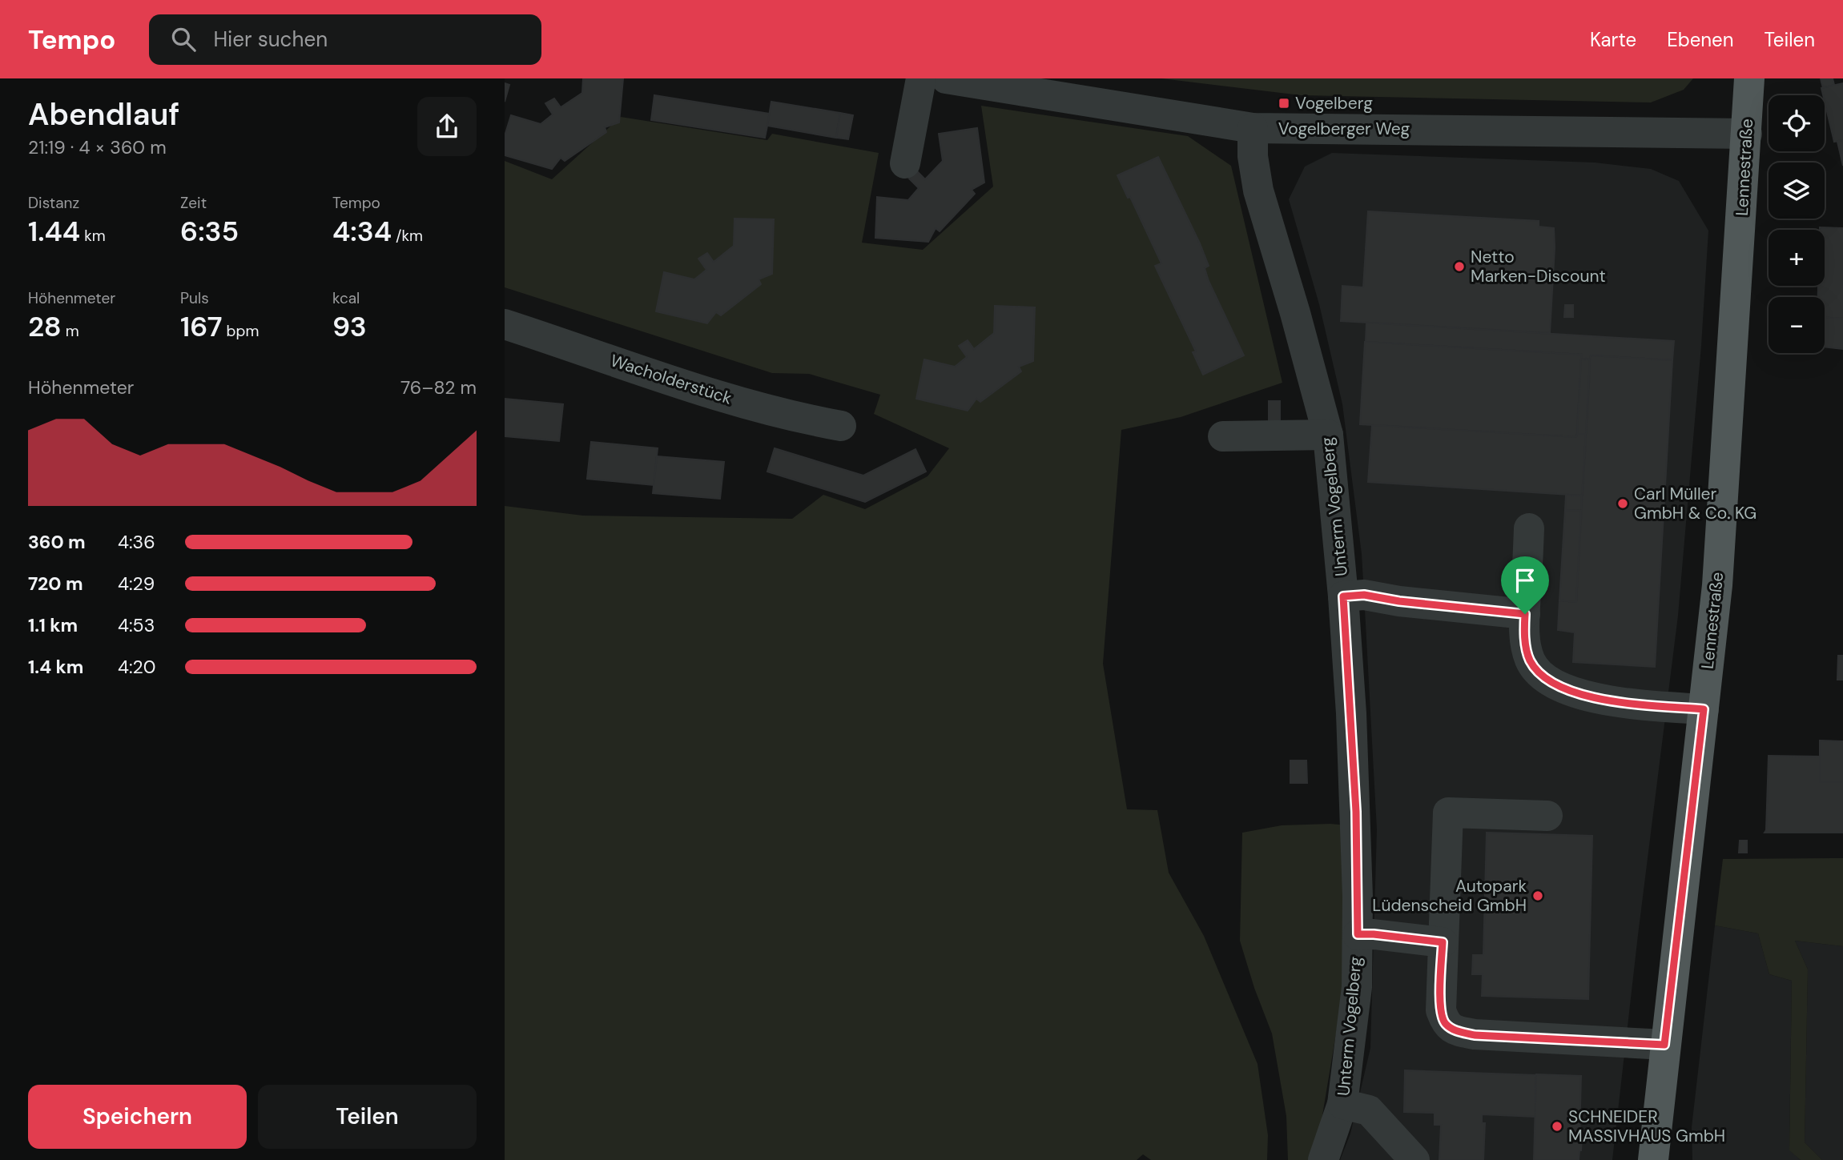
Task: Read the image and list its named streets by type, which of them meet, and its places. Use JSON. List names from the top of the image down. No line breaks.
{"streets":{"main road":["Lennestraße"],"street":["Vogelberger Weg","Wacholderstück","Unterm Vogelberg"]},"crossings":[["Vogelberger Weg","Lennestraße"],["Vogelberger Weg","Unterm Vogelberg"]],"places":{"transit":["Vogelberg"],"other":["Netto Marken-Discount","Carl Müller GmbH & Co. KG","Autopark Lüdenscheid GmbH","SCHNEIDER MASSIVHAUS GmbH"]},"page":{"header":"Tempo","search":"Hier suchen","nav":["Karte","Ebenen","Teilen"],"heading":["Abendlauf","21:19 · 4 × 360 m"],"map_buttons":["+","−"],"stats":[["Distanz","1.44 km"],["Zeit","6:35"],["Tempo","4:34 /km"],["Höhenmeter","28 m"],["Puls","167 bpm"],["kcal","93"]],"chart":["Höhenmeter","76–82 m"],"list":[{"name":"360 m","note":"4:36"},{"name":"720 m","note":"4:29"},{"name":"1.1 km","note":"4:53"},{"name":"1.4 km","note":"4:20"}],"buttons":["Speichern","Teilen"]}}
